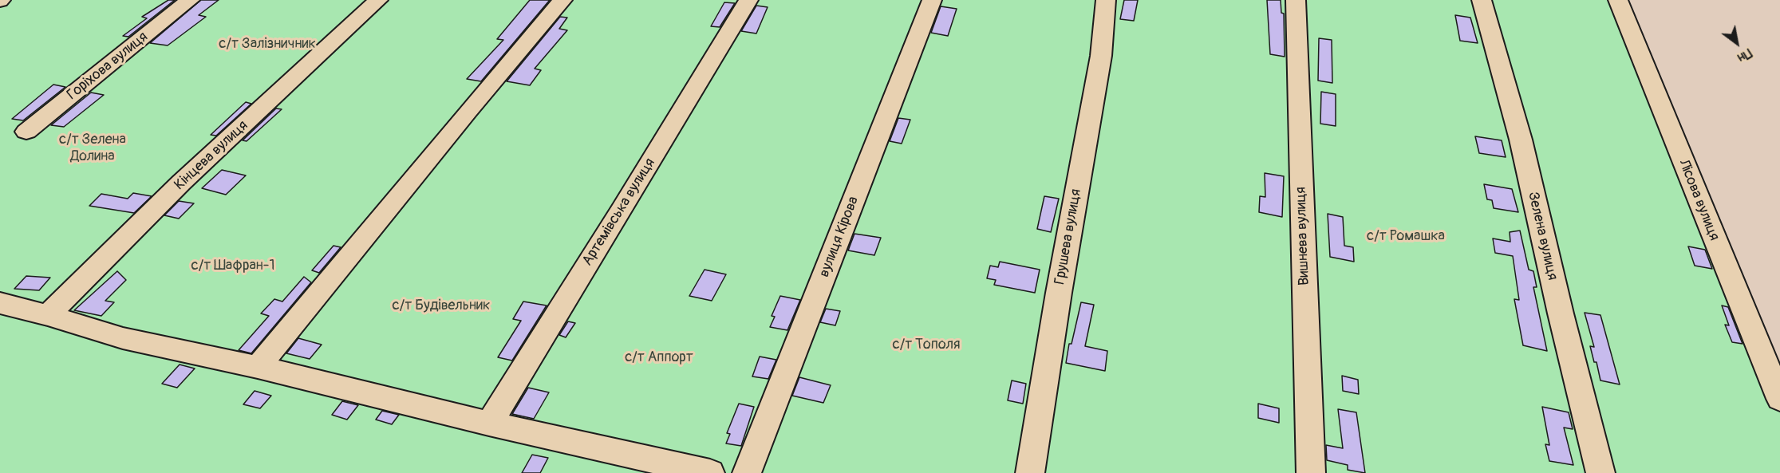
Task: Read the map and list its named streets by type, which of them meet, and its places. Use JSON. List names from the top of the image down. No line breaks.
{"streets":{"street":["Горіхова вулиця","Кінцева вулиця","Лісова вулиця","Артемівська вулиця","Вишнева вулиця","Зелена вулиця","вулиця Кірова","Грушева вулиця"]},"parks":["с/т Залізничник","с/т Зелена Долина","с/т Ромашка","с/т Шафран-1","с/т Будівельник","с/т Тополя","с/т Аппорт"],"north":"bottom right"}
